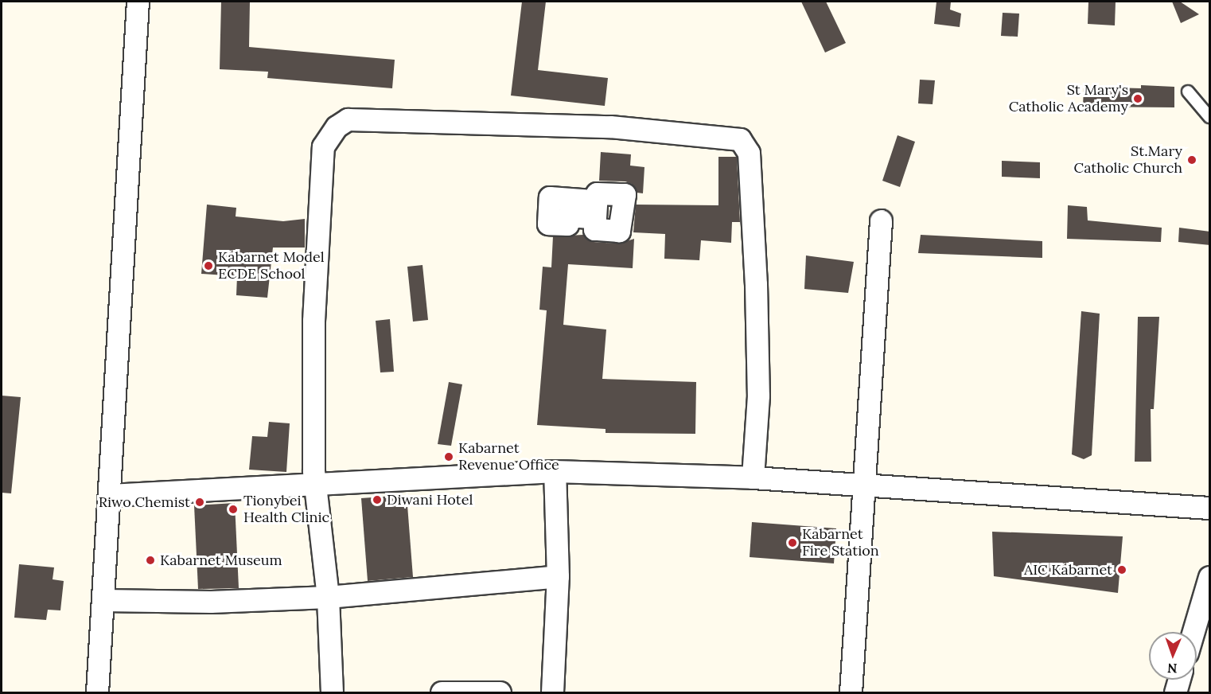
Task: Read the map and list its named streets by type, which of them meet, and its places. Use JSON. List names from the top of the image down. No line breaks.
{"places":["St Mary's Catholic Academy","St.Mary Catholic Church","Kabarnet Model ECDE School","Kabarnet Revenue Office","Diwani Hotel","Riwo Chemist","Tionybei Health Clinic","Kabarnet Fire Station","Kabarnet Museum","AIC Kabarnet"],"north":"bottom"}
